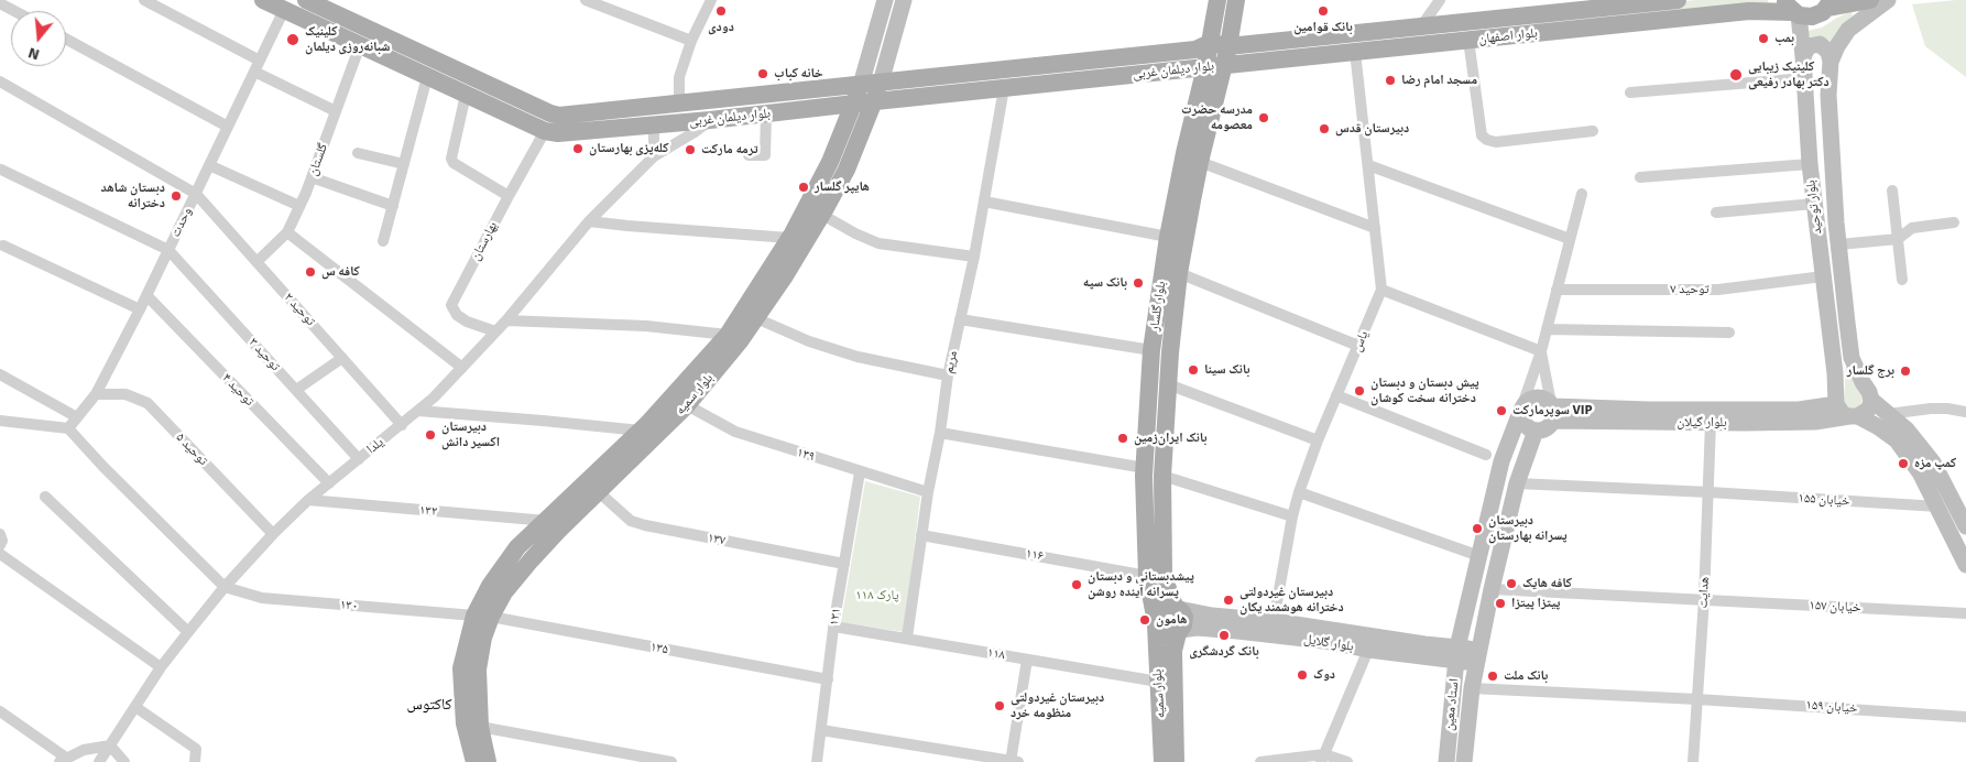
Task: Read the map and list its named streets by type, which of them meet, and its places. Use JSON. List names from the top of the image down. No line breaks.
{"streets":{"main road":["بلوار اصفهان","بلوار دیلمان غربی","بلوار توحید","بلوار گلسار","بلوار سمیه","بلوار گیلان","بلوار گلایل","استاد معین"],"street":["گلستان","وحدت","بهارستان","توحید ۷","توحید ۲","یاس","توحید ۳","مریم","توحید ۴","یلدا","توحید ۵","۱۳۹","خیابان ۱۵۵","۱۳۲","۱۳۷","۱۱۶","هدایت","۱۳۰","خیابان ۱۵۷","۱۳۱","۱۳۵","۱۱۸","خیابان ۱۵۹"]},"crossings":[["بلوار اصفهان","بلوار دیلمان غربی"],["بلوار اصفهان","بلوار توحید"],["بلوار اصفهان","بلوار گلسار"],["بلوار اصفهان","یاس"],["بلوار دیلمان غربی","گلستان"],["بلوار دیلمان غربی","وحدت"],["بلوار دیلمان غربی","بهارستان"],["بلوار دیلمان غربی","بلوار گلسار"],["بلوار دیلمان غربی","مریم"],["بلوار دیلمان غربی","بلوار سمیه"],["بلوار دیلمان غربی","یلدا"],["گلستان","توحید ۲"],["بلوار توحید","توحید ۷"],["بلوار توحید","بلوار گیلان"],["وحدت","توحید ۲"],["وحدت","توحید ۳"],["وحدت","توحید ۴"],["وحدت","توحید ۵"],["بهارستان","یلدا"],["بلوار گلسار","بلوار سمیه"],["بلوار گلسار","۱۱۶"],["بلوار گلسار","بلوار گلایل"],["توحید ۲","یلدا"],["یاس","بلوار گلایل"],["توحید ۳","یلدا"],["مریم","۱۳۹"],["مریم","۱۱۶"],["مریم","۱۱۸"],["توحید ۴","یلدا"],["بلوار سمیه","۱۳۹"],["بلوار سمیه","۱۳۲"],["بلوار سمیه","۱۳۷"],["بلوار سمیه","۱۳۰"],["بلوار سمیه","بلوار گلایل"],["بلوار سمیه","۱۳۵"],["بلوار سمیه","۱۱۸"],["بلوار گیلان","هدایت"],["یلدا","توحید ۵"],["یلدا","۱۳۲"],["یلدا","۱۳۰"],["۱۳۹","۱۳۱"],["خیابان ۱۵۵","هدایت"],["۱۳۷","۱۳۱"],["هدایت","خیابان ۱۵۷"],["هدایت","خیابان ۱۵۹"],["۱۳۰","۱۳۵"],["۱۳۱","۱۳۵"],["۱۳۱","۱۱۸"],["بلوار گلایل","استاد معین"],["استاد معین","خیابان ۱۵۹"]],"districts":["کاکتوس"],"parks":["پارک ۱۱۸"],"places":["دودی","بانک قوامین","بمب","کلینیک شبانه‌روزی دیلمان","خانه کباب","کلینیک زیبایی دکتر بهادر رفیعی","مسجد امام رضا","مدرسه حضرت معصومه","دبیرستان قدس","کله‌پزی بهارستان","ترمه مارکت","هایپر گلسار","دبستان شاهد دخترانه","کافه س","بانک سپه","بانک سینا","برج گلسار","پیش دبستان و دبستان دخترانه سخت کوشان","سوپرمارکت VIP","دبیرستان اکسیر دانش","بانک ایران‌زمین","کمپ مزه","دبیرستان پسرانه بهارستان","کافه هایک","پیشدبستانی و دبستان پسرانه آینده روشن","دبیرستان غیردولتی دخترانه هوشمند یکان","پیتزا پیتزا","هامون","بانک گردشگری","دوک","بانک ملت","دبیرستان غیردولتی منظومه خرد"],"north":"bottom"}
